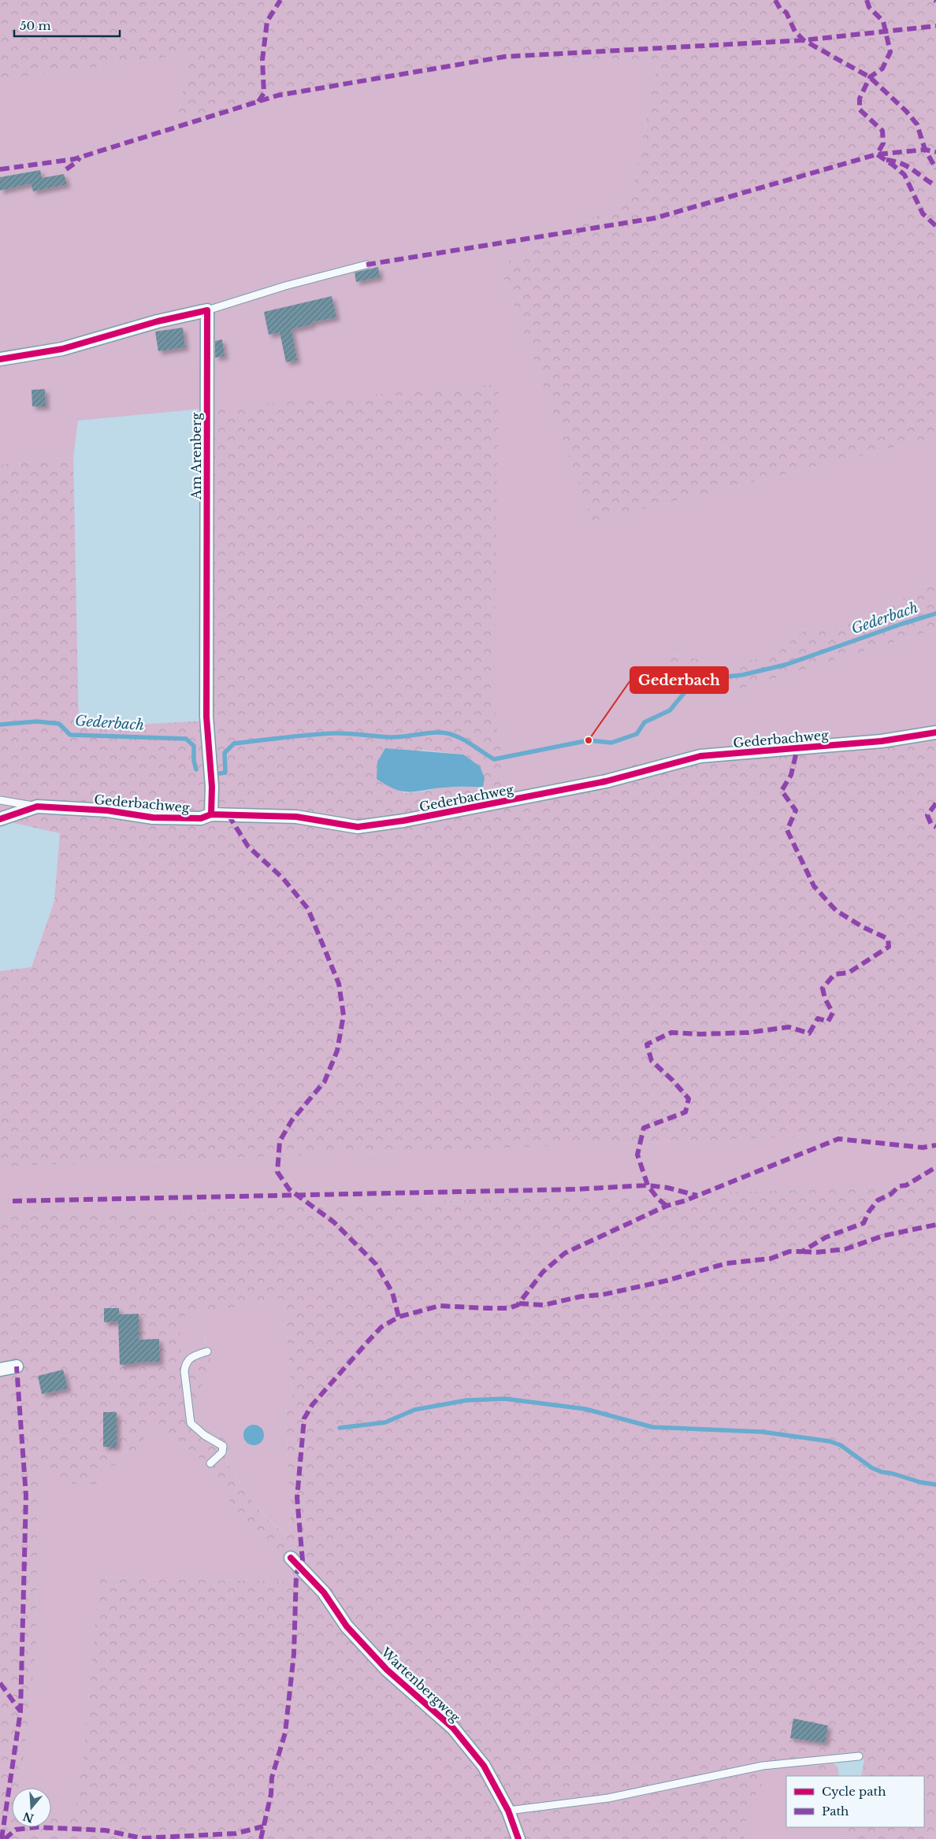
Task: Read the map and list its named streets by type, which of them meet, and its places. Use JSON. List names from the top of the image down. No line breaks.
{"streets":{"street":["Am Arenberg","Gederbachweg","Wartenbergweg"]},"crossings":[["Am Arenberg","Gederbachweg"]],"water":["Gederbach"],"places":["Gederbach"],"legend":["Cycle path","Path"],"scale_bar":"50 m","north":"bottom"}
